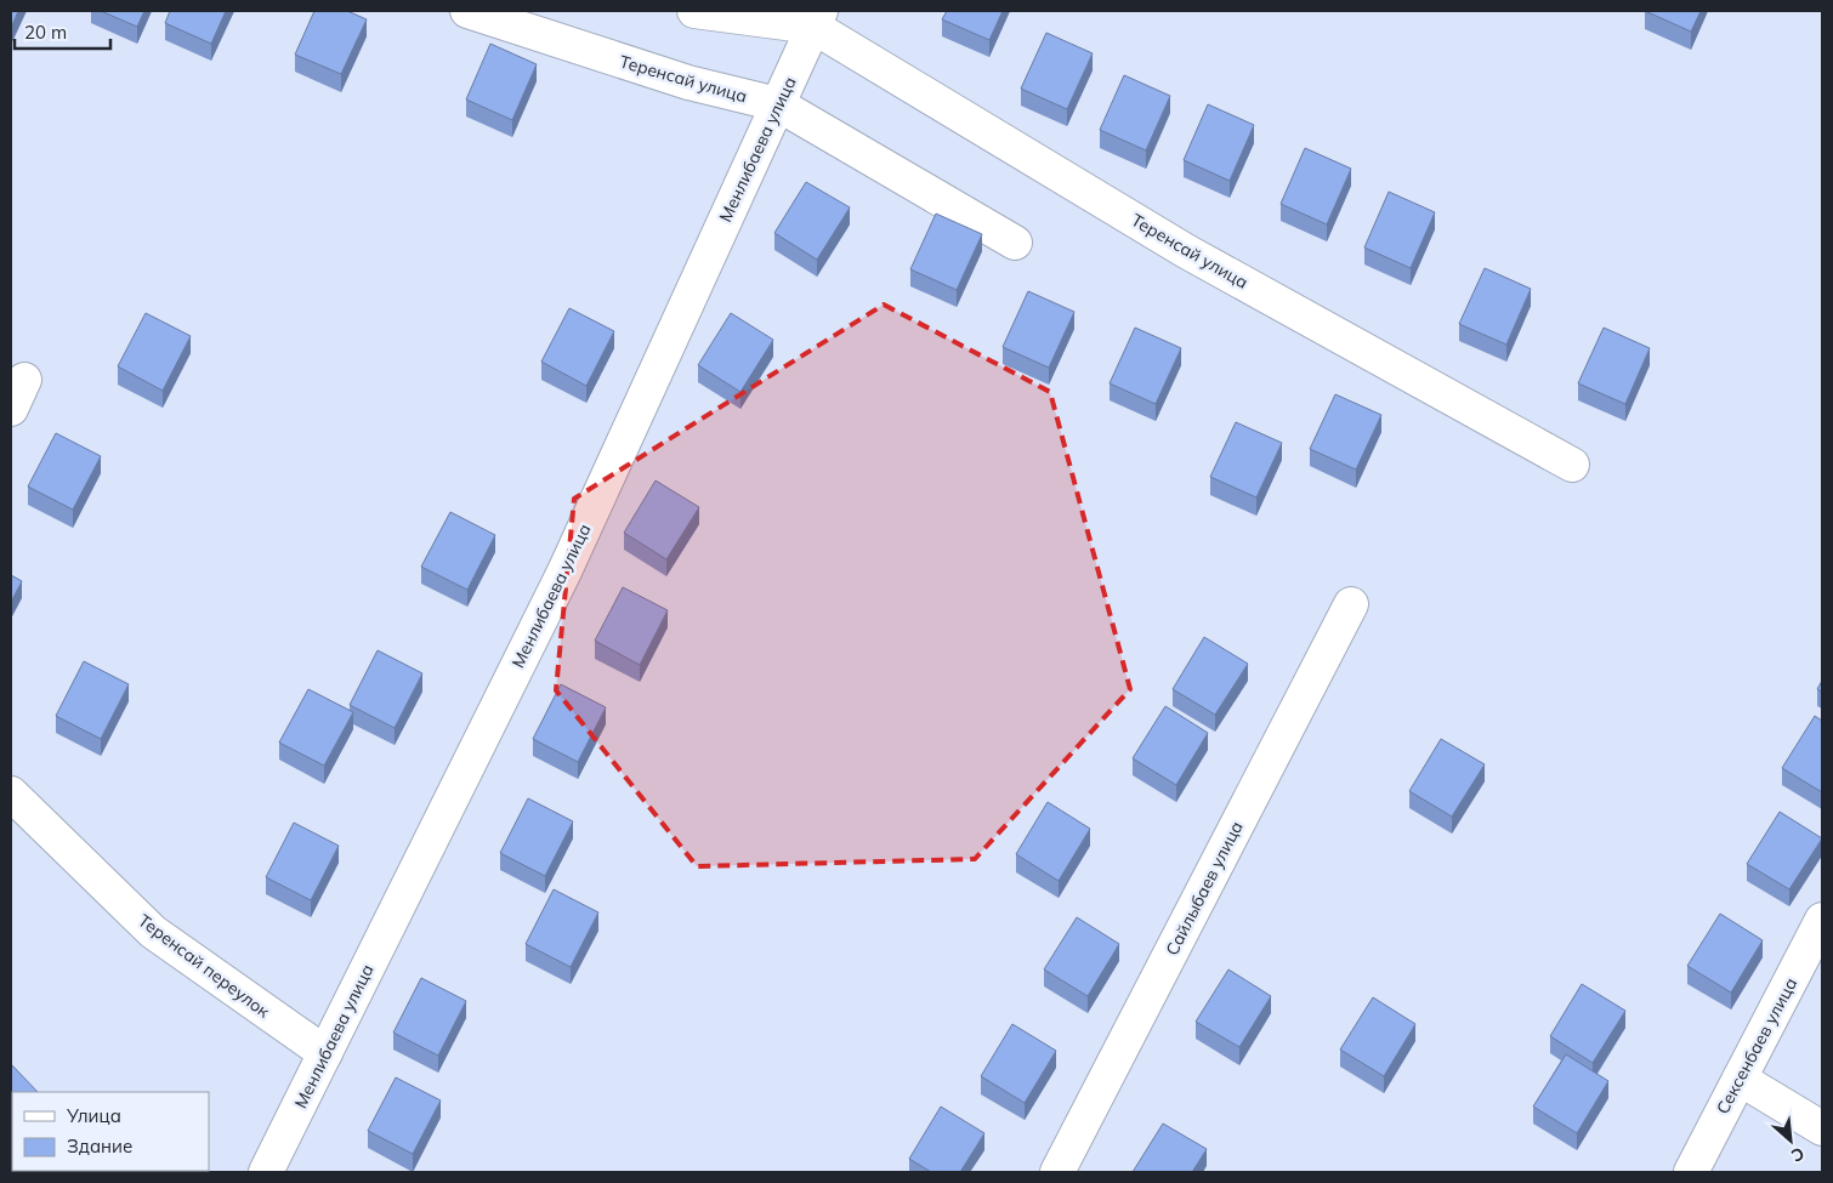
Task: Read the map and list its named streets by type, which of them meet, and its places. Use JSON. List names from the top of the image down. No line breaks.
{"streets":{"street":["Теренсай улица","Менлибаева улица","Сайлыбаев улица","Теренсай переулок","Сексенбаев улица"]},"crossings":[["Теренсай улица","Менлибаева улица"],["Менлибаева улица","Теренсай переулок"]],"legend":["Улица","Здание"],"scale_bar":"20 m","north":"bottom right"}
